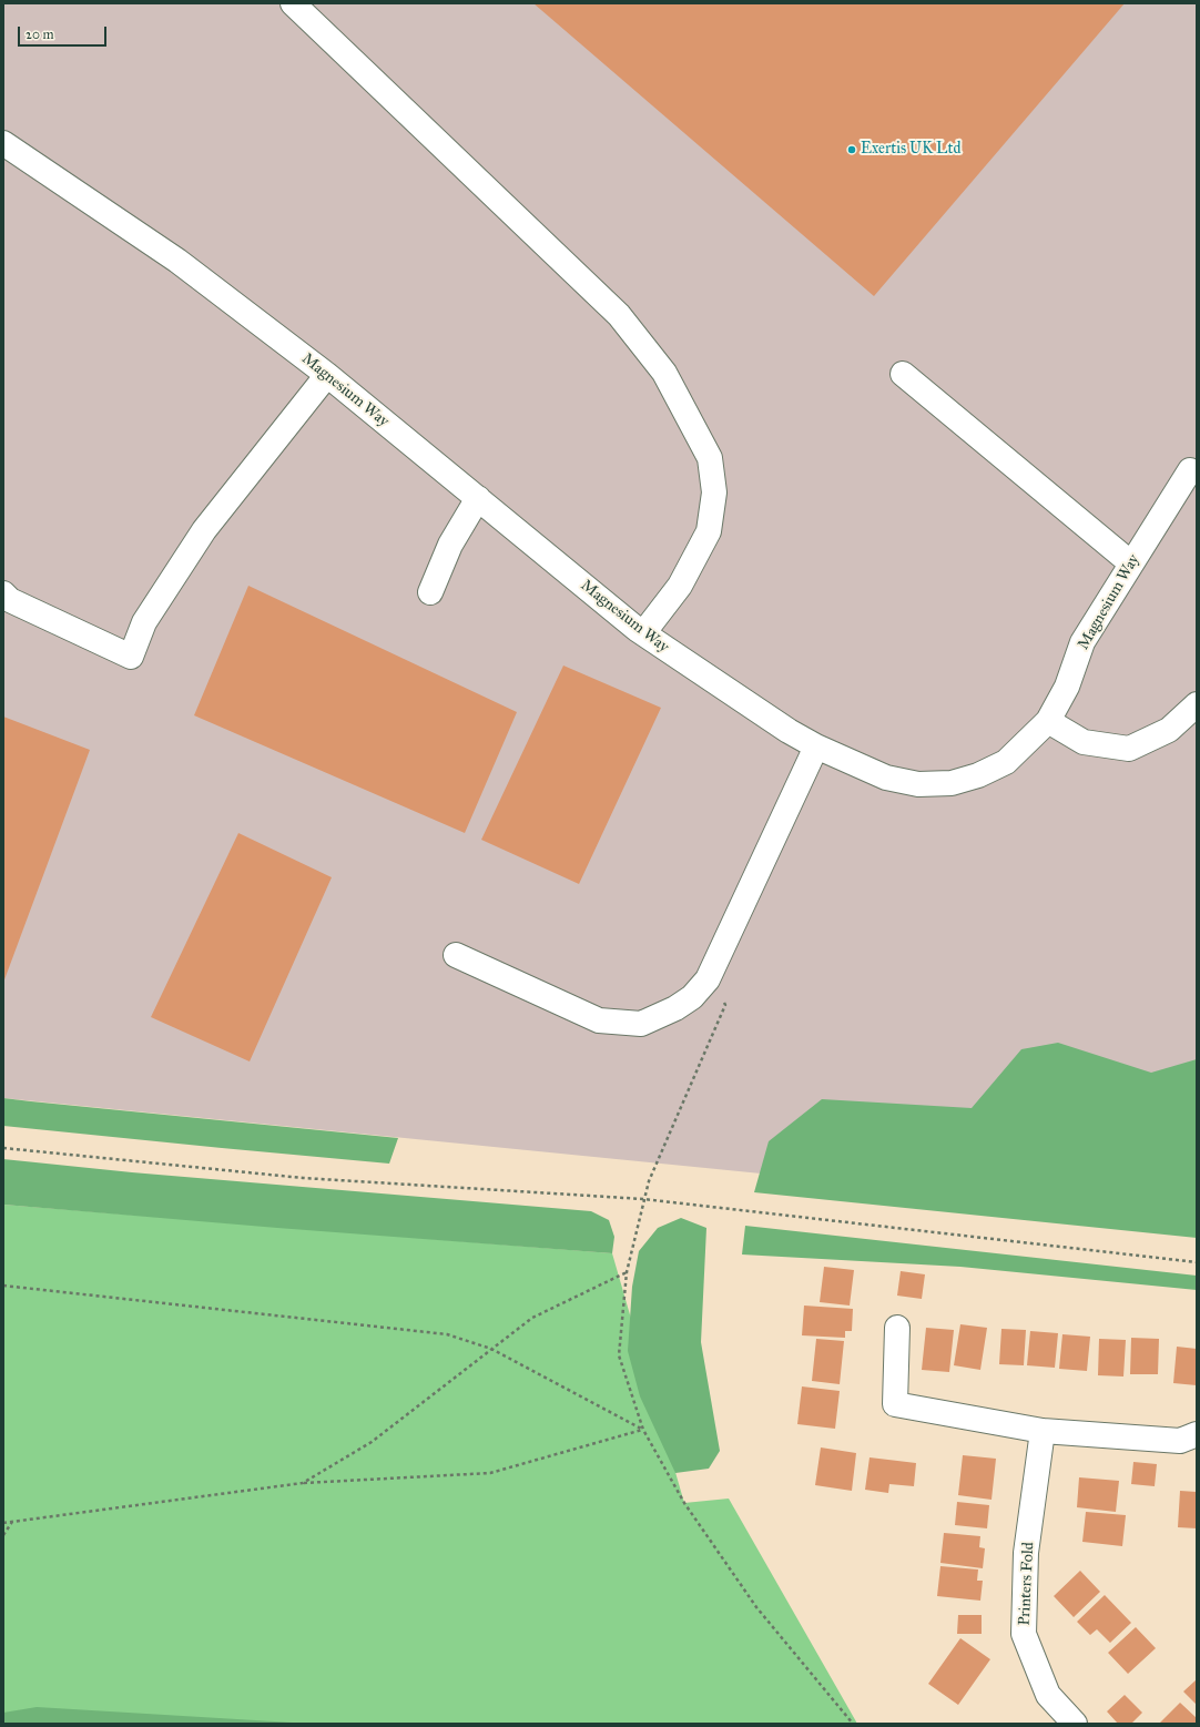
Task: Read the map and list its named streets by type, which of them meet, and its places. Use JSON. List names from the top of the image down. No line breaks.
{"streets":{"street":["Magnesium Way","Printers Fold"]},"places":["Exertis UK Ltd"],"scale_bar":"20 m"}
